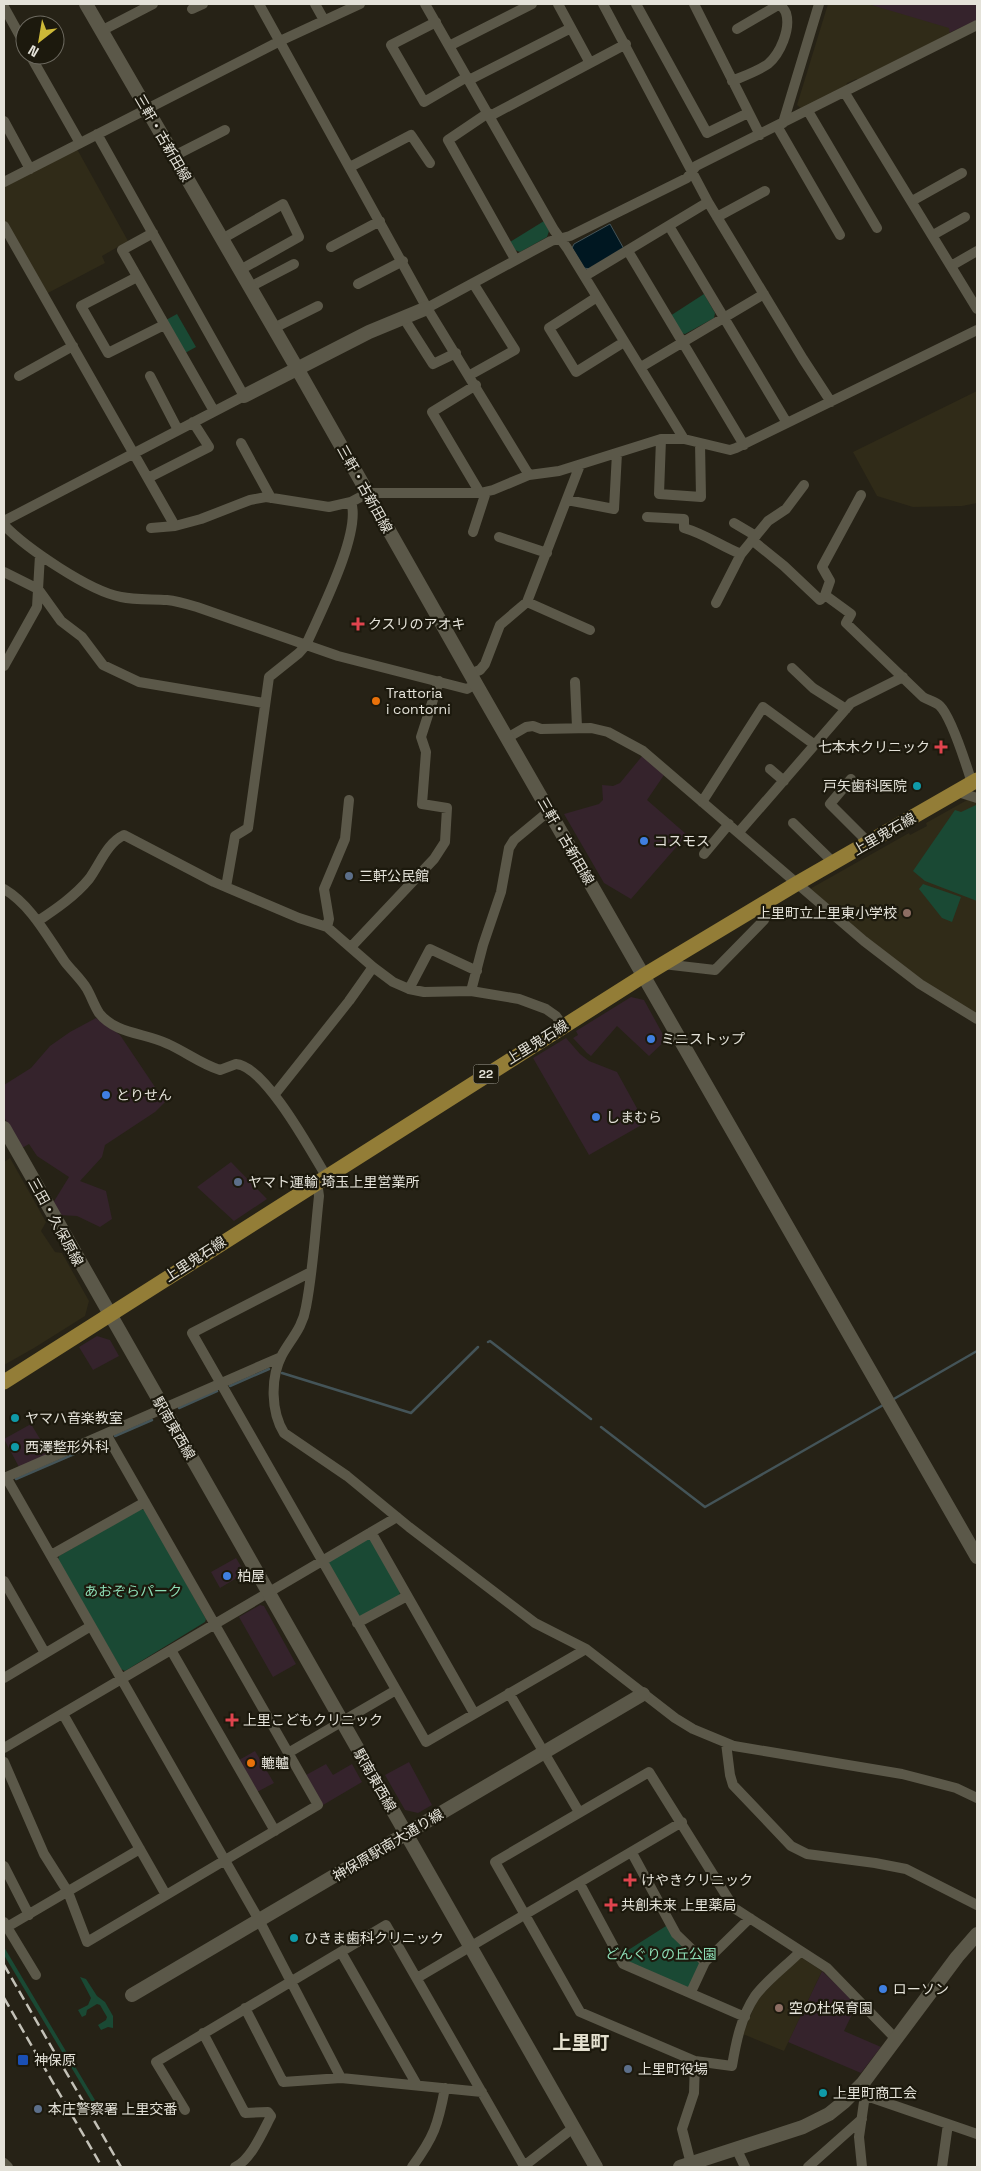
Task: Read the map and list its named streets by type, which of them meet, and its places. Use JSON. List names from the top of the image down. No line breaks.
{"streets":{"main road":["上里鬼石線","22"],"street":["三軒・古新田線","三田・久保原線","駅南東西線","神保原駅南大通り線"]},"crossings":[["三軒・古新田線","上里鬼石線"],["上里鬼石線","三田・久保原線"],["上里鬼石線","駅南東西線"],["三田・久保原線","駅南東西線"],["駅南東西線","神保原駅南大通り線"]],"districts":["上里町"],"parks":["あおぞらパーク","どんぐりの丘公園"],"places":{"health":["クスリのアオキ","七本木クリニック","上里こどもクリニック","けやきクリニック","共創未来 上里薬局"],"other":["Trattoria i contorni","戸矢歯科医院","コスモス","三軒公民館","上里町立上里東小学校","ミニストップ","とりせん","しまむら","ヤマト運輸 埼玉上里営業所","ヤマハ音楽教室","西澤整形外科","柏屋","轆轤","ひきま歯科クリニック","ローソン","空の杜保育園","上里町役場","上里町商工会","本庄警察署 上里交番"],"transit":["神保原"]},"north":"bottom left"}
